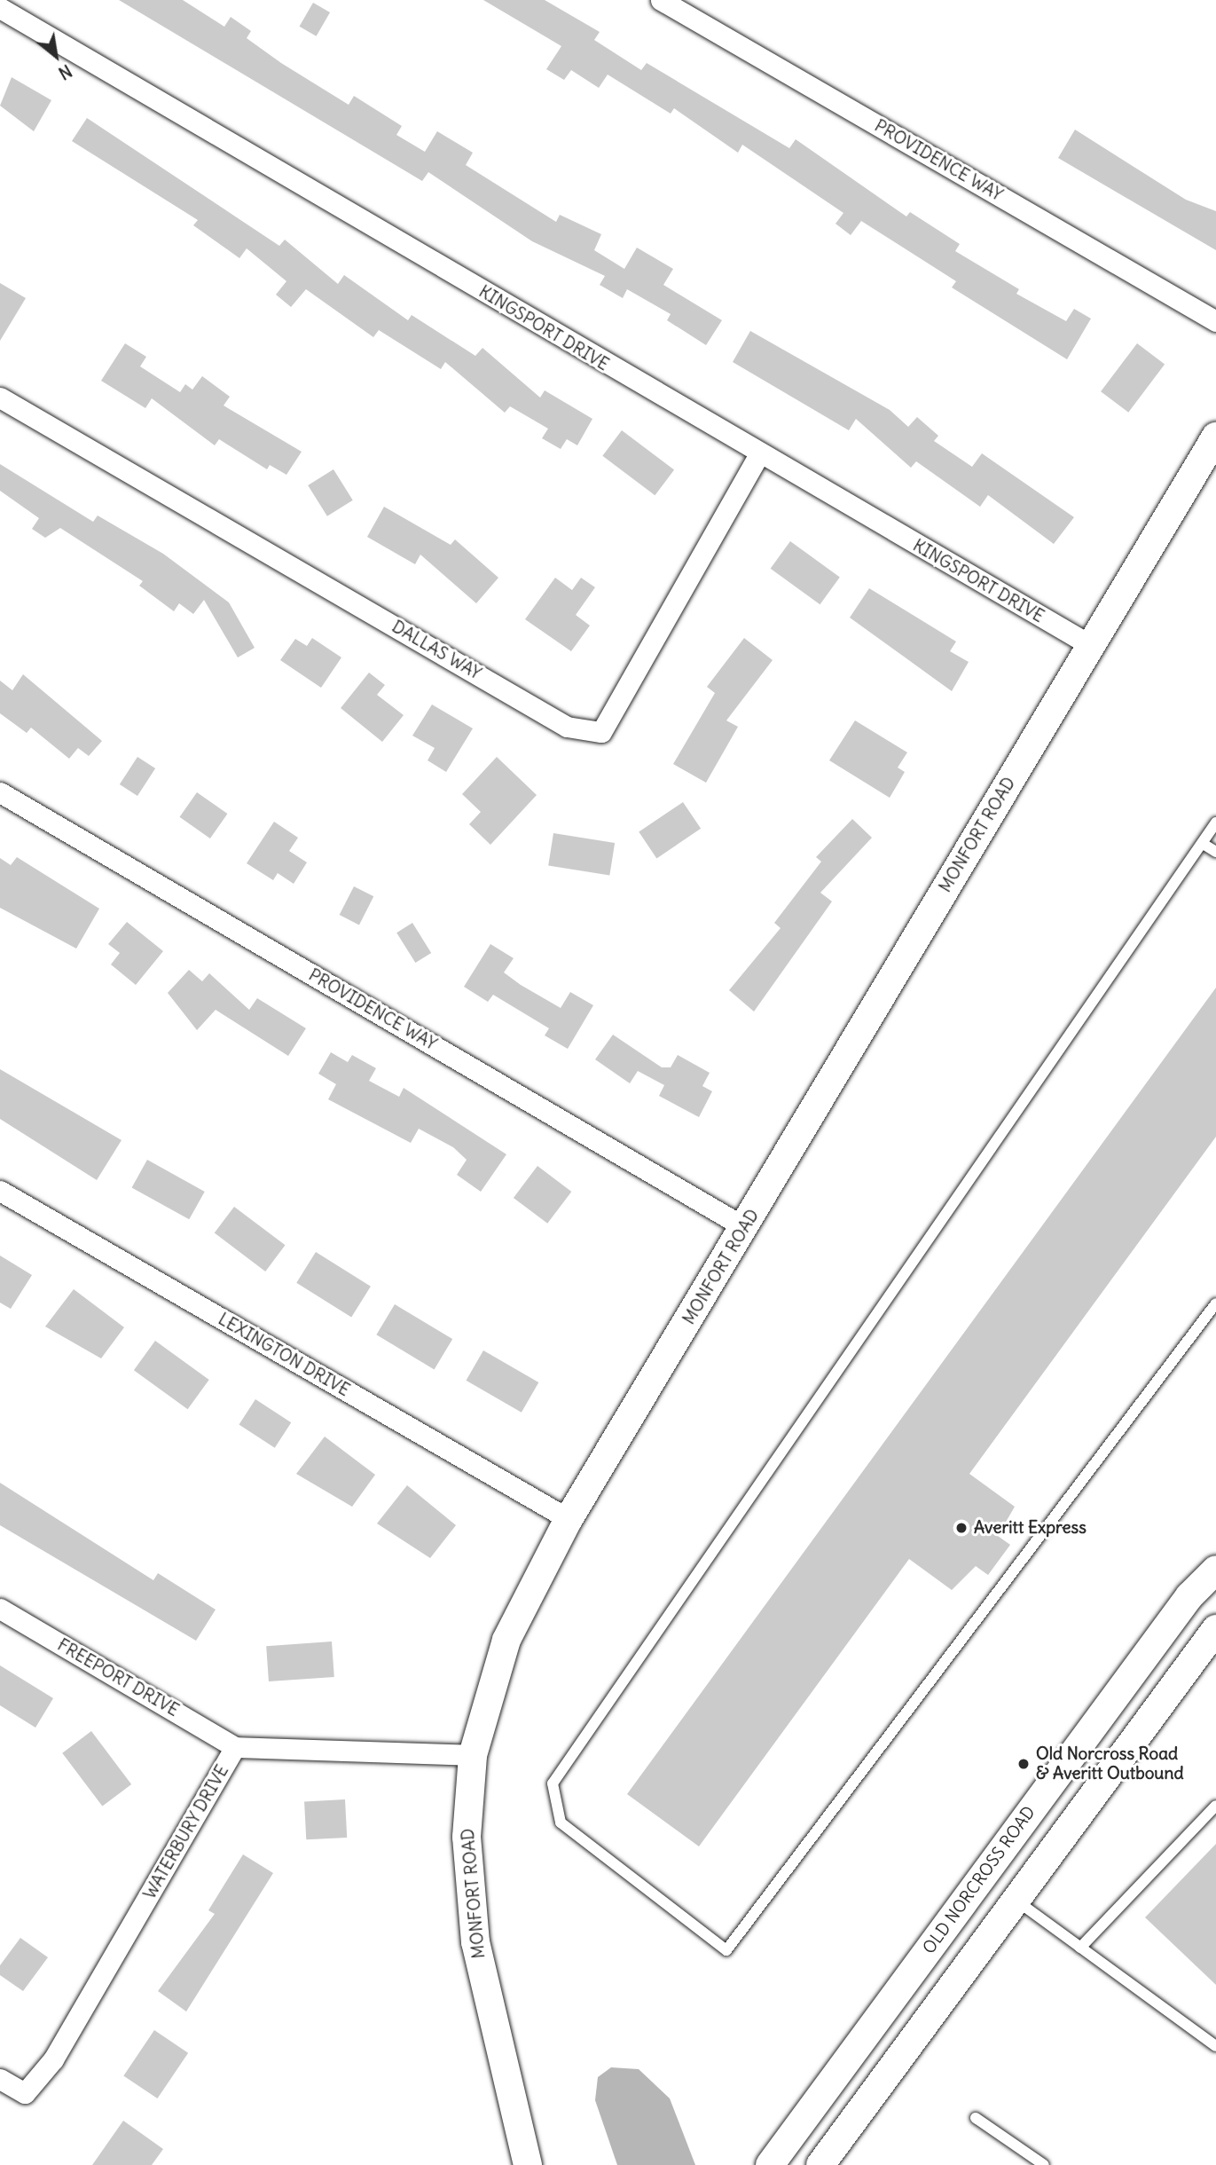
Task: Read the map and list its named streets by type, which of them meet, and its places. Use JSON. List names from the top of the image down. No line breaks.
{"streets":{"street":["PROVIDENCE WAY","KINGSPORT DRIVE","DALLAS WAY","MONFORT ROAD","LEXINGTON DRIVE","FREEPORT DRIVE","WATERBURY DRIVE","OLD NORCROSS ROAD"]},"crossings":[["PROVIDENCE WAY","MONFORT ROAD"],["KINGSPORT DRIVE","DALLAS WAY"],["KINGSPORT DRIVE","MONFORT ROAD"],["MONFORT ROAD","LEXINGTON DRIVE"],["MONFORT ROAD","WATERBURY DRIVE"],["FREEPORT DRIVE","WATERBURY DRIVE"]],"places":["Averitt Express","Old Norcross Road & Averitt Outbound"],"north":"bottom right"}
